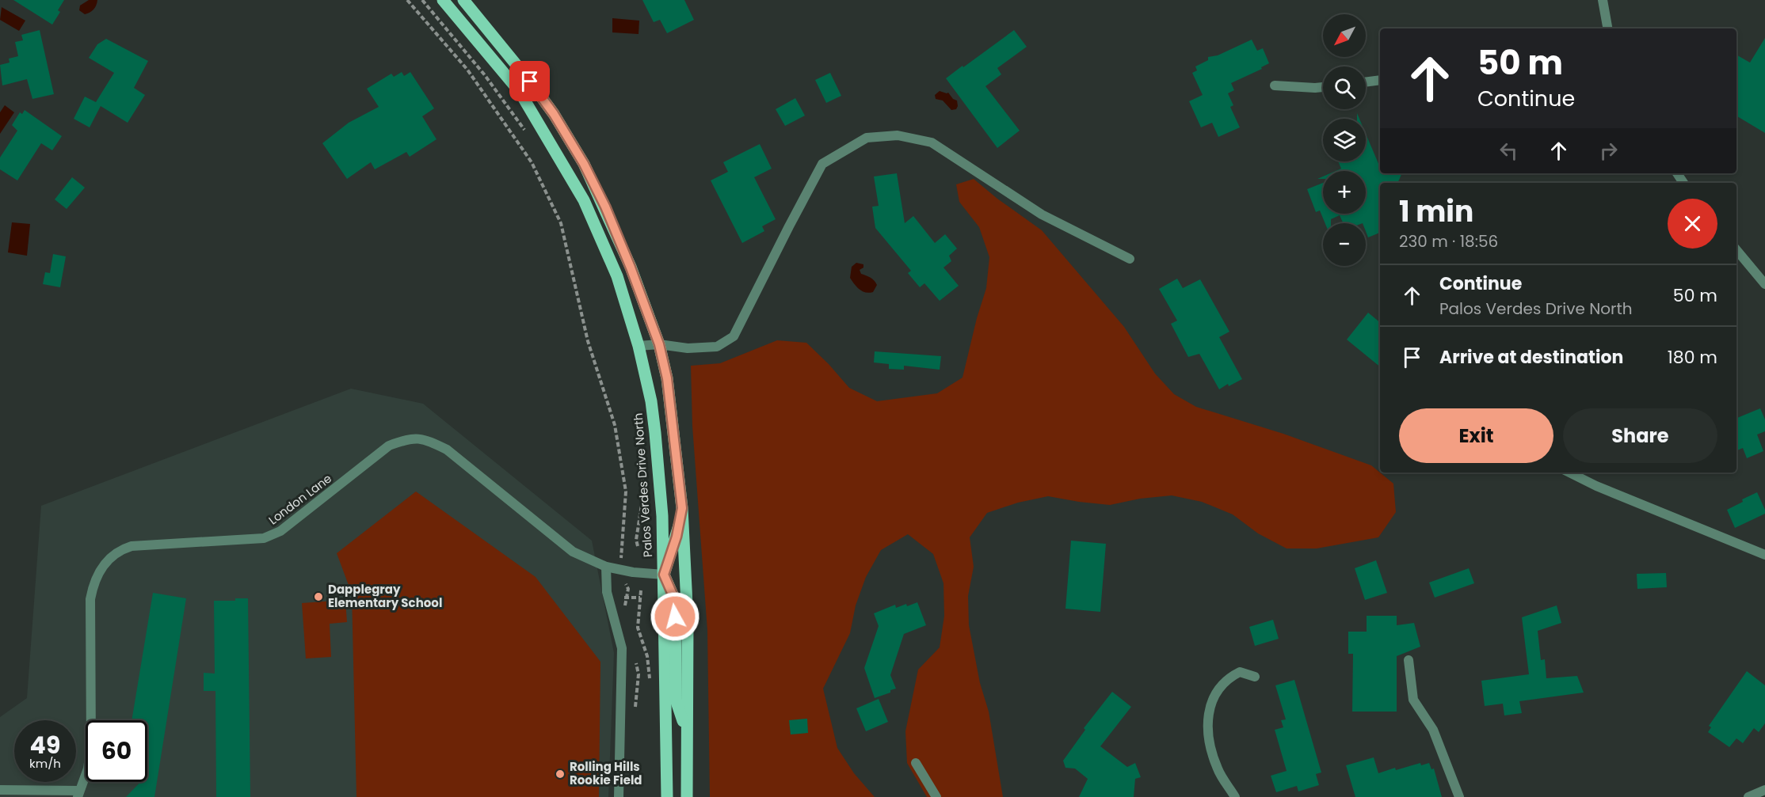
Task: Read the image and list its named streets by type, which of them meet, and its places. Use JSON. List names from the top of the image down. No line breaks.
{"streets":{"main road":["Palos Verdes Drive North"],"street":["London Lane"]},"crossings":[["Palos Verdes Drive North","London Lane"]],"places":["Dapplegray Elementary School","Rolling Hills Rookie Field"],"north":"bottom left","page":{"map_buttons":["+","−"],"turn":["50 m","Continue"],"heading":["1 min","230 m · 18:56"],"list":[{"name":"Continue","note":"Palos Verdes Drive North","value":"50 m"},{"name":"Arrive at destination","value":"180 m"}],"buttons":["Exit","Share"],"speed":"49 km/h","limit":"60"}}
